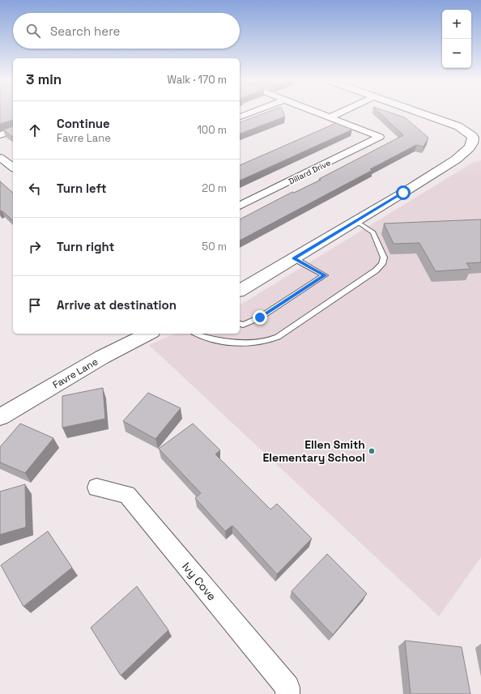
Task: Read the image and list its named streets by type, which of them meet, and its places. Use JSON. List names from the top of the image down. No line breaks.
{"streets":{"street":["Dillard Drive","Favre Lane","Ivy Cove"]},"places":["Ellen Smith Elementary School"],"page":{"map_buttons":["+","−"],"search":"Search here","heading":["3 min","Walk · 170 m"],"list":[["Continue","Favre Lane","100 m"],["Turn left","20 m"],["Turn right","50 m"],"Arrive at destination"]}}
